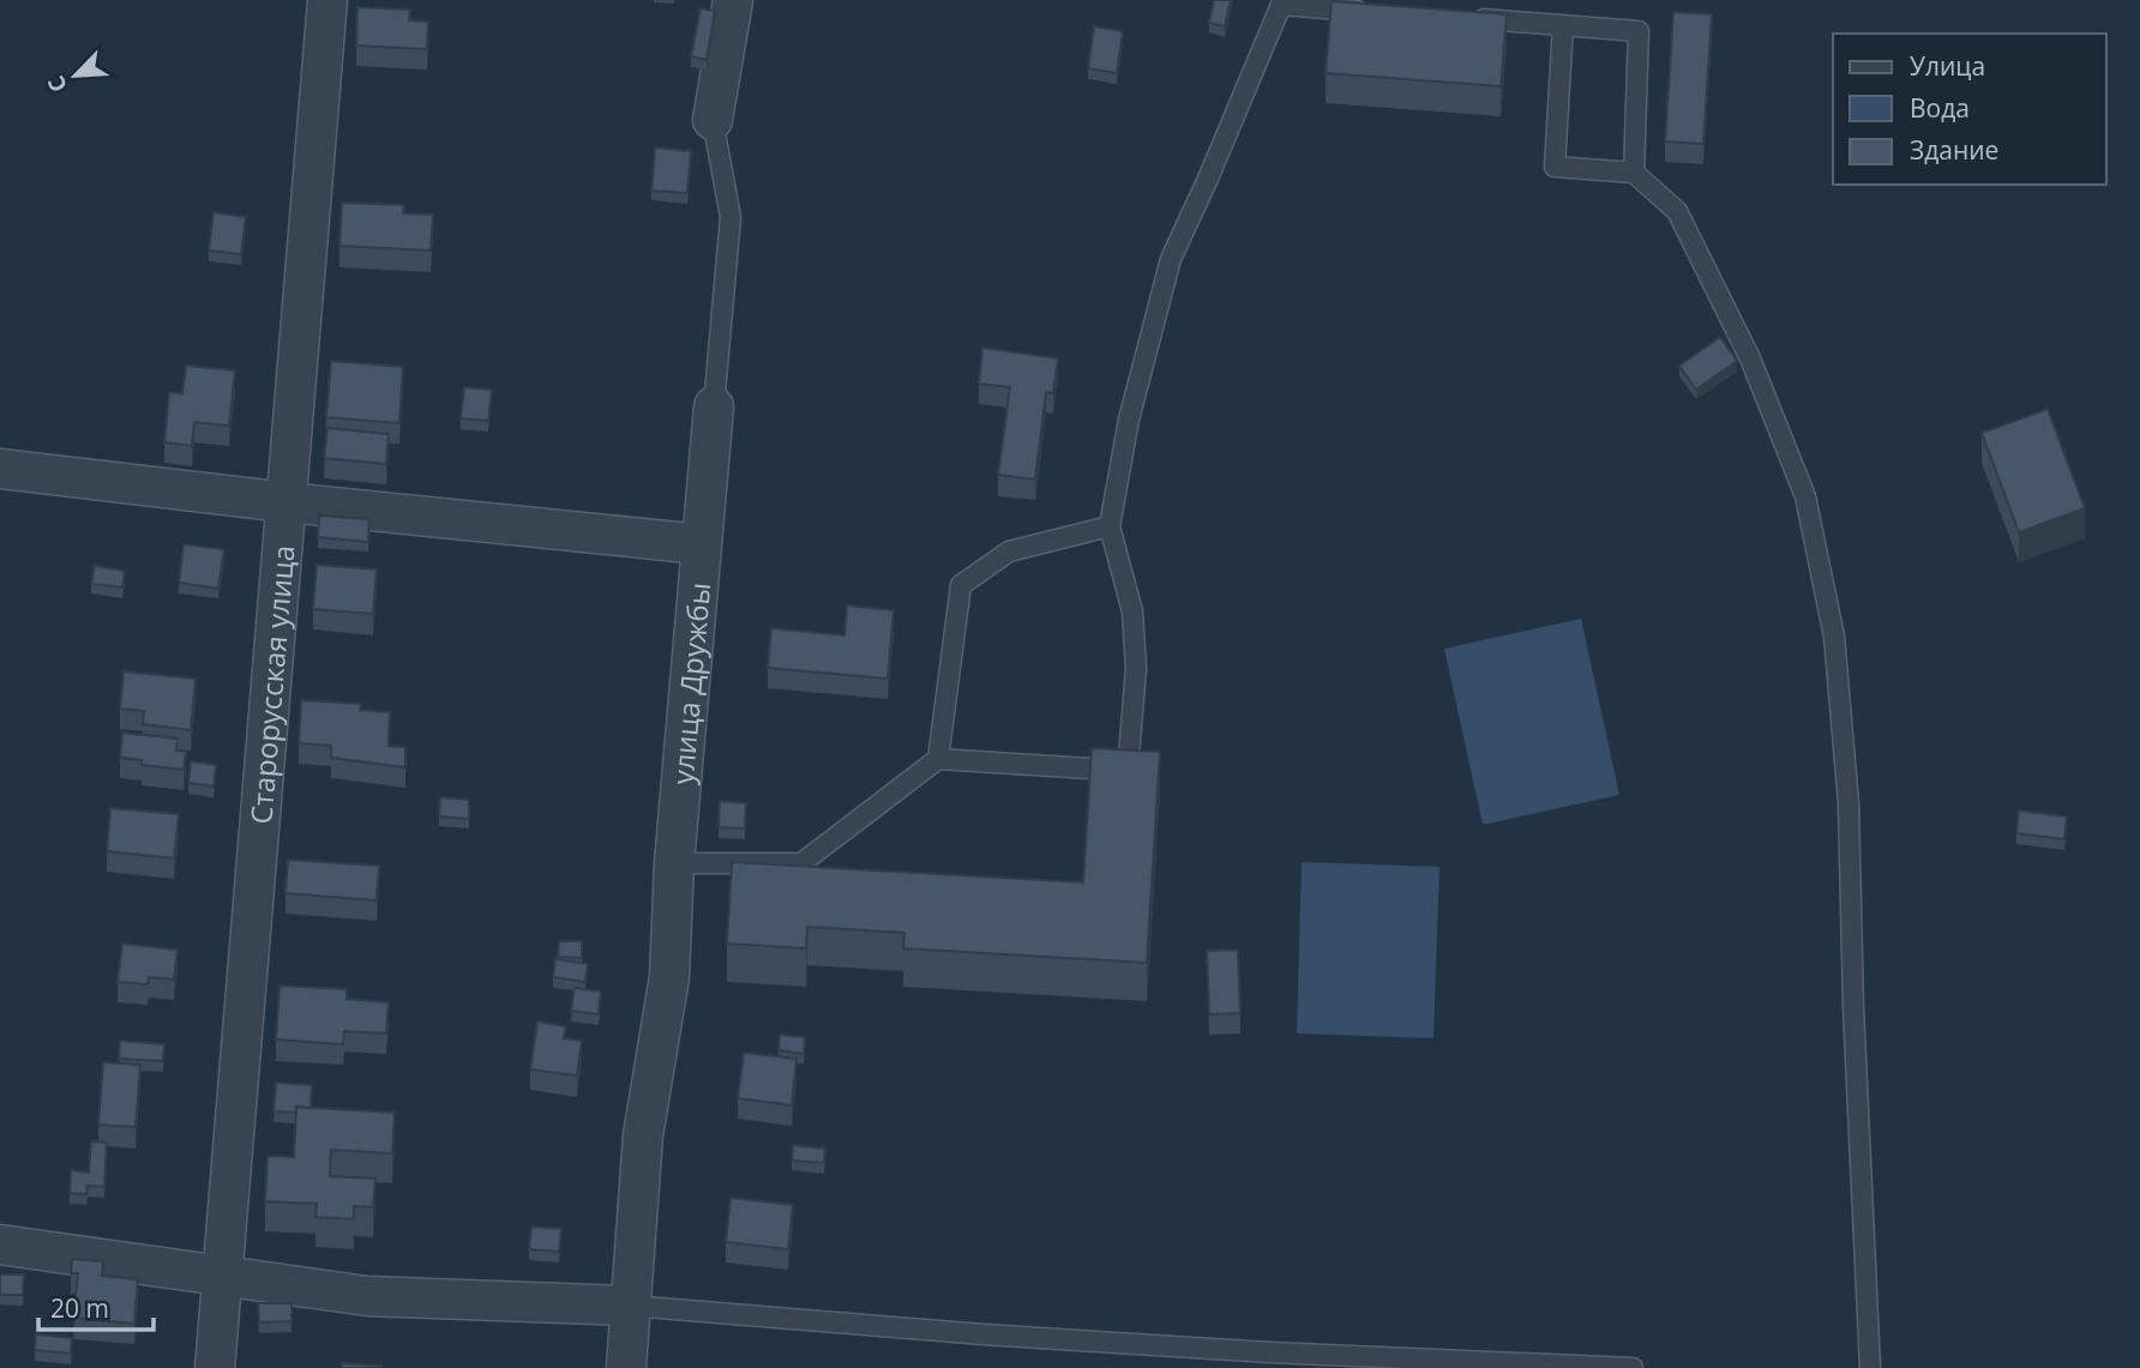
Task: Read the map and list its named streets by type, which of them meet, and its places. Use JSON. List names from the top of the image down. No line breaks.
{"streets":{"street":["улица Дружбы","Старорусская улица"]},"legend":["Улица","Вода","Здание"],"scale_bar":"20 m","north":"bottom left"}
